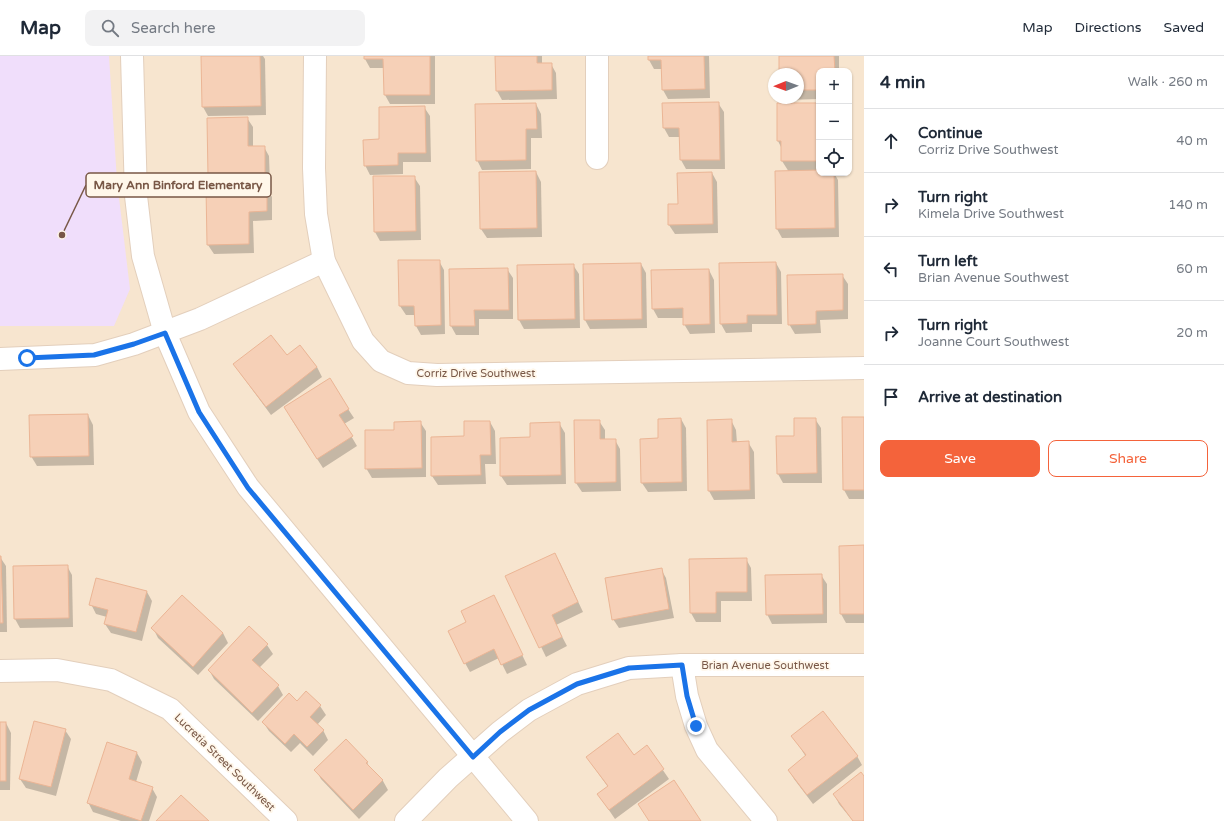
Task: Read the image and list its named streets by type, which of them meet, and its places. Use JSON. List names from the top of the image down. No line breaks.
{"streets":{"street":["Corriz Drive Southwest","Brian Avenue Southwest","Lucretia Street Southwest"]},"places":["Mary Ann Binford Elementary"],"north":"left","page":{"header":"Map","search":"Search here","nav":["Map","Directions","Saved"],"heading":["4 min","Walk · 260 m"],"map_buttons":["+","−"],"list":[["Continue","Corriz Drive Southwest","40 m"],["Turn right","Kimela Drive Southwest","140 m"],["Turn left","Brian Avenue Southwest","60 m"],["Turn right","Joanne Court Southwest","20 m"],"Arrive at destination"],"buttons":["Save","Share"]}}
